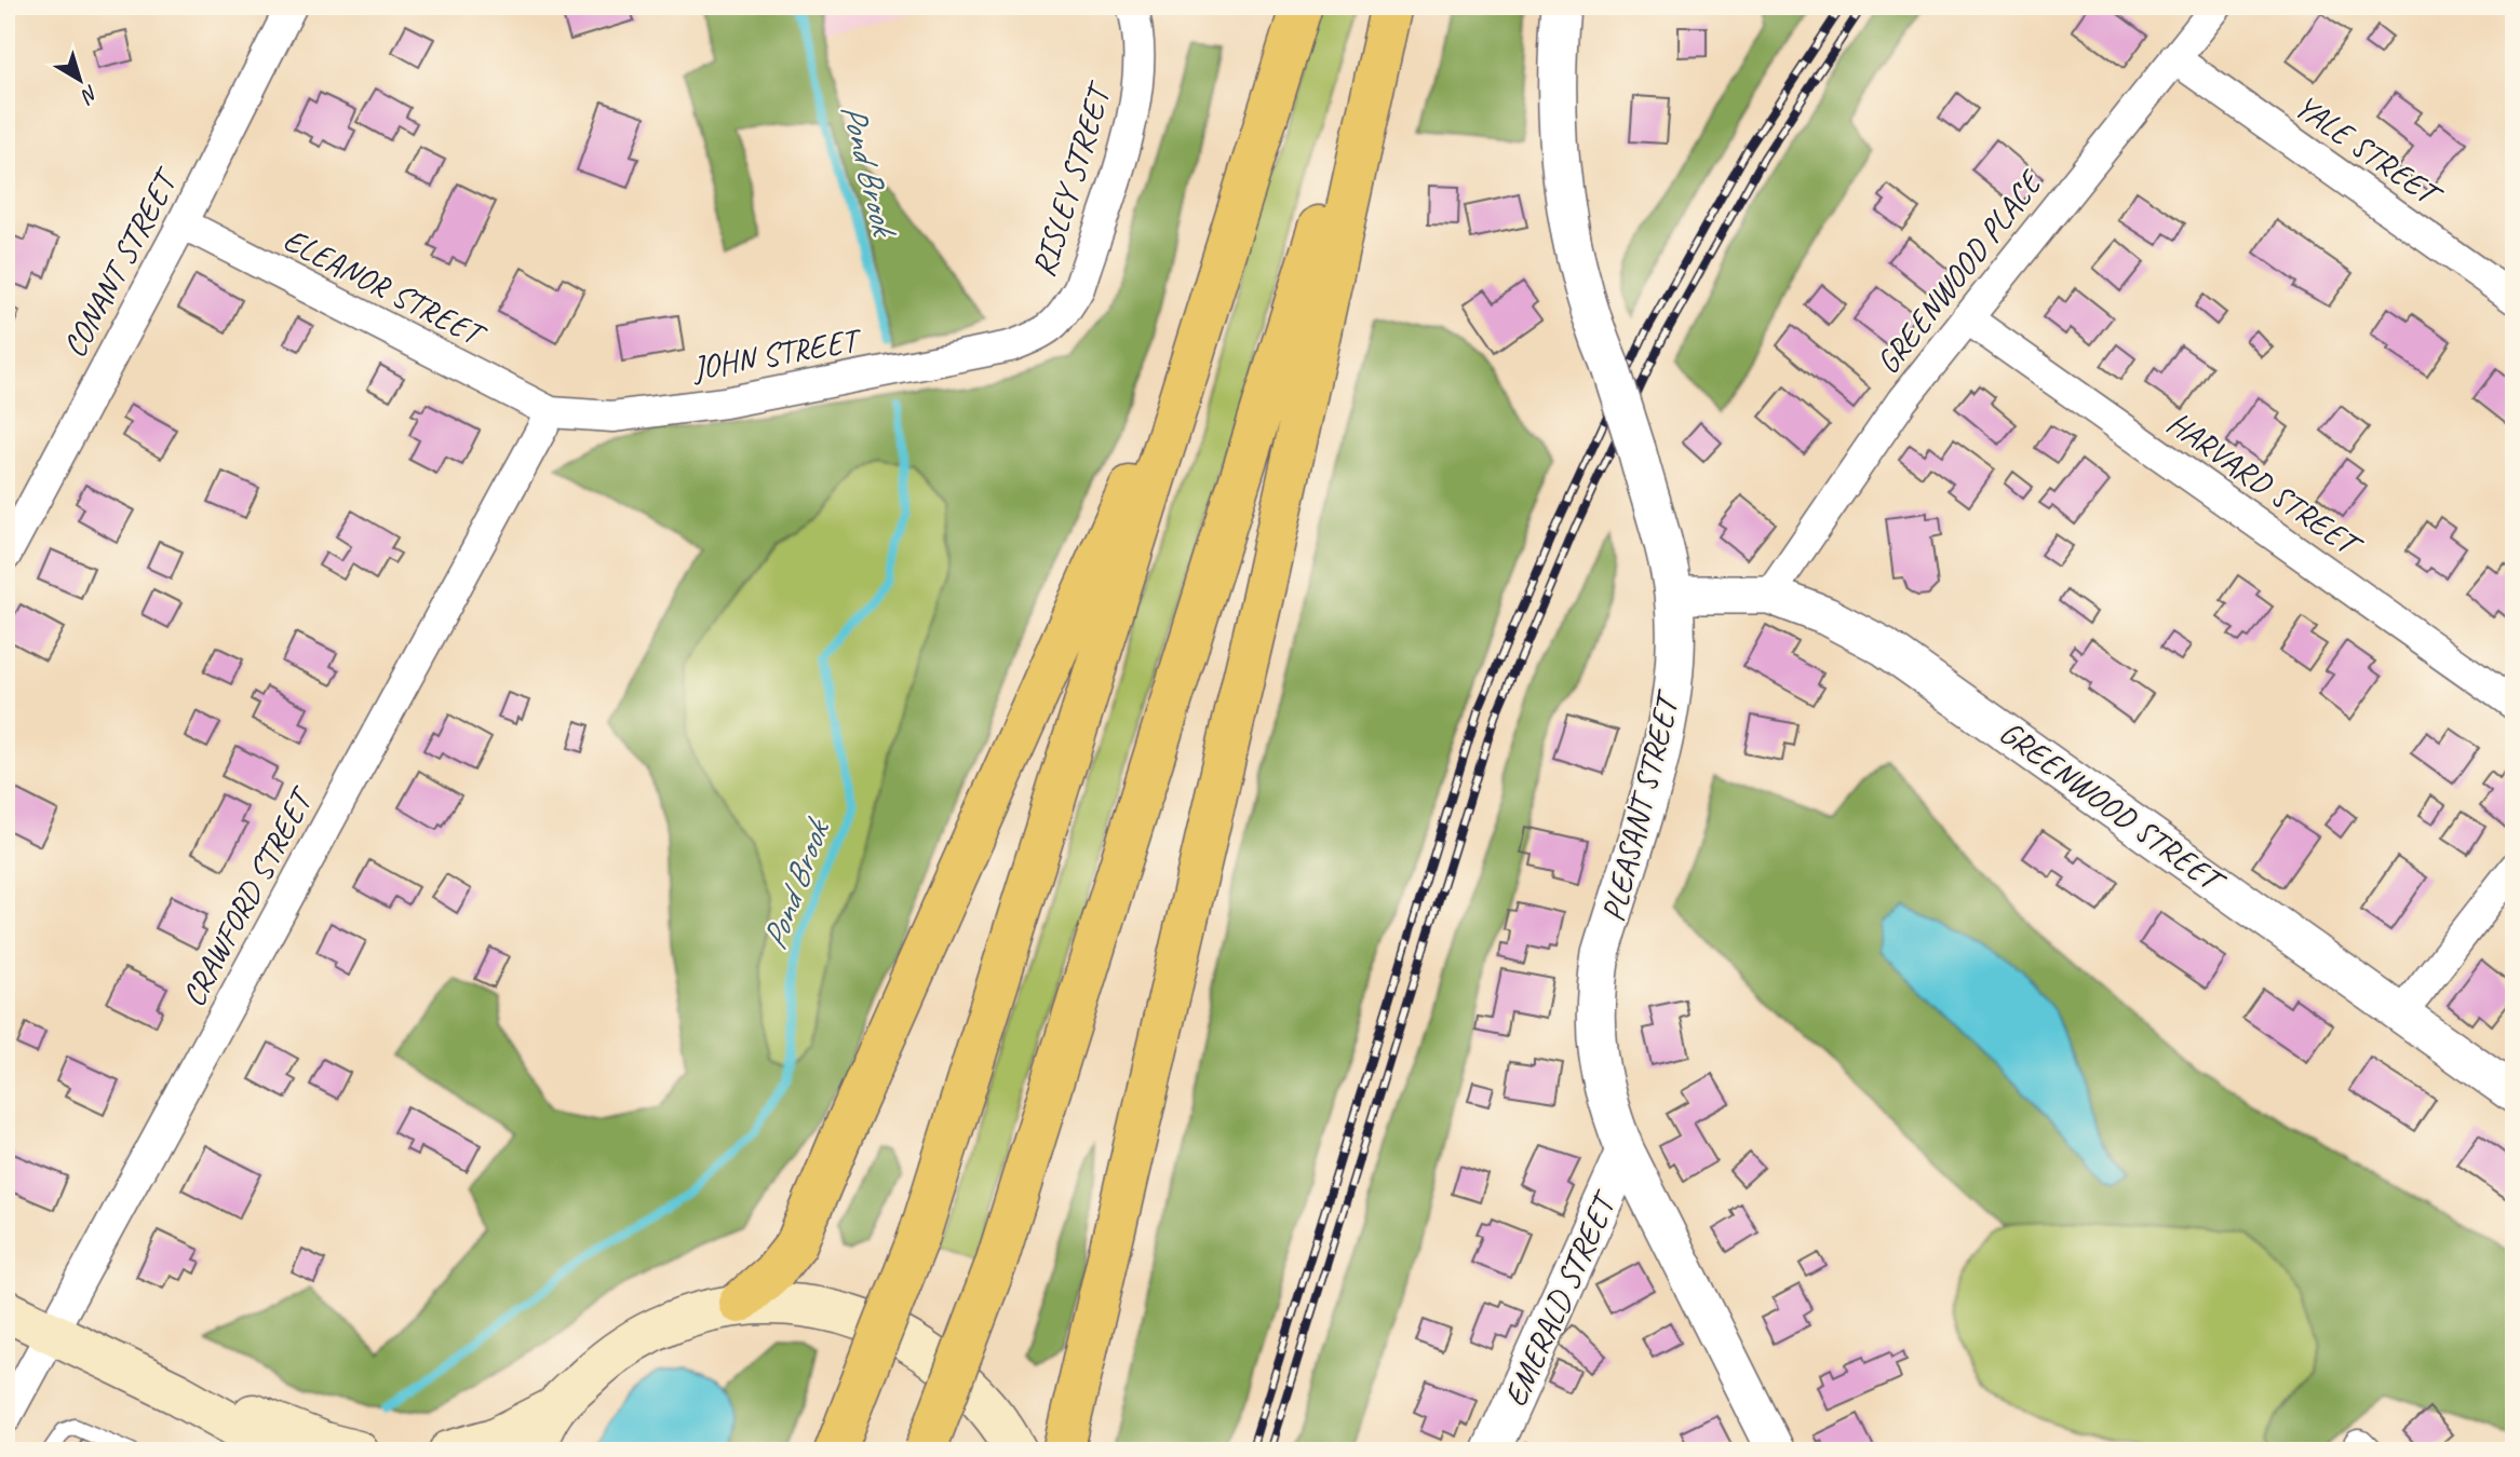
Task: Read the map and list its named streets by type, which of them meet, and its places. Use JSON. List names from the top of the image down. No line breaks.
{"streets":{"street":["YALE STREET","RISLEY STREET","CONANT STREET","GREENWOOD PLACE","ELEANOR STREET","JOHN STREET","HARVARD STREET","GREENWOOD STREET","PLEASANT STREET","CRAWFORD STREET","EMERALD STREET"]},"crossings":[["YALE STREET","GREENWOOD PLACE"],["RISLEY STREET","JOHN STREET"],["CONANT STREET","ELEANOR STREET"],["GREENWOOD PLACE","HARVARD STREET"],["GREENWOOD PLACE","GREENWOOD STREET"],["ELEANOR STREET","JOHN STREET"],["ELEANOR STREET","CRAWFORD STREET"],["JOHN STREET","CRAWFORD STREET"],["GREENWOOD STREET","PLEASANT STREET"],["PLEASANT STREET","EMERALD STREET"]],"water":["Pond Brook"],"north":"bottom right"}
